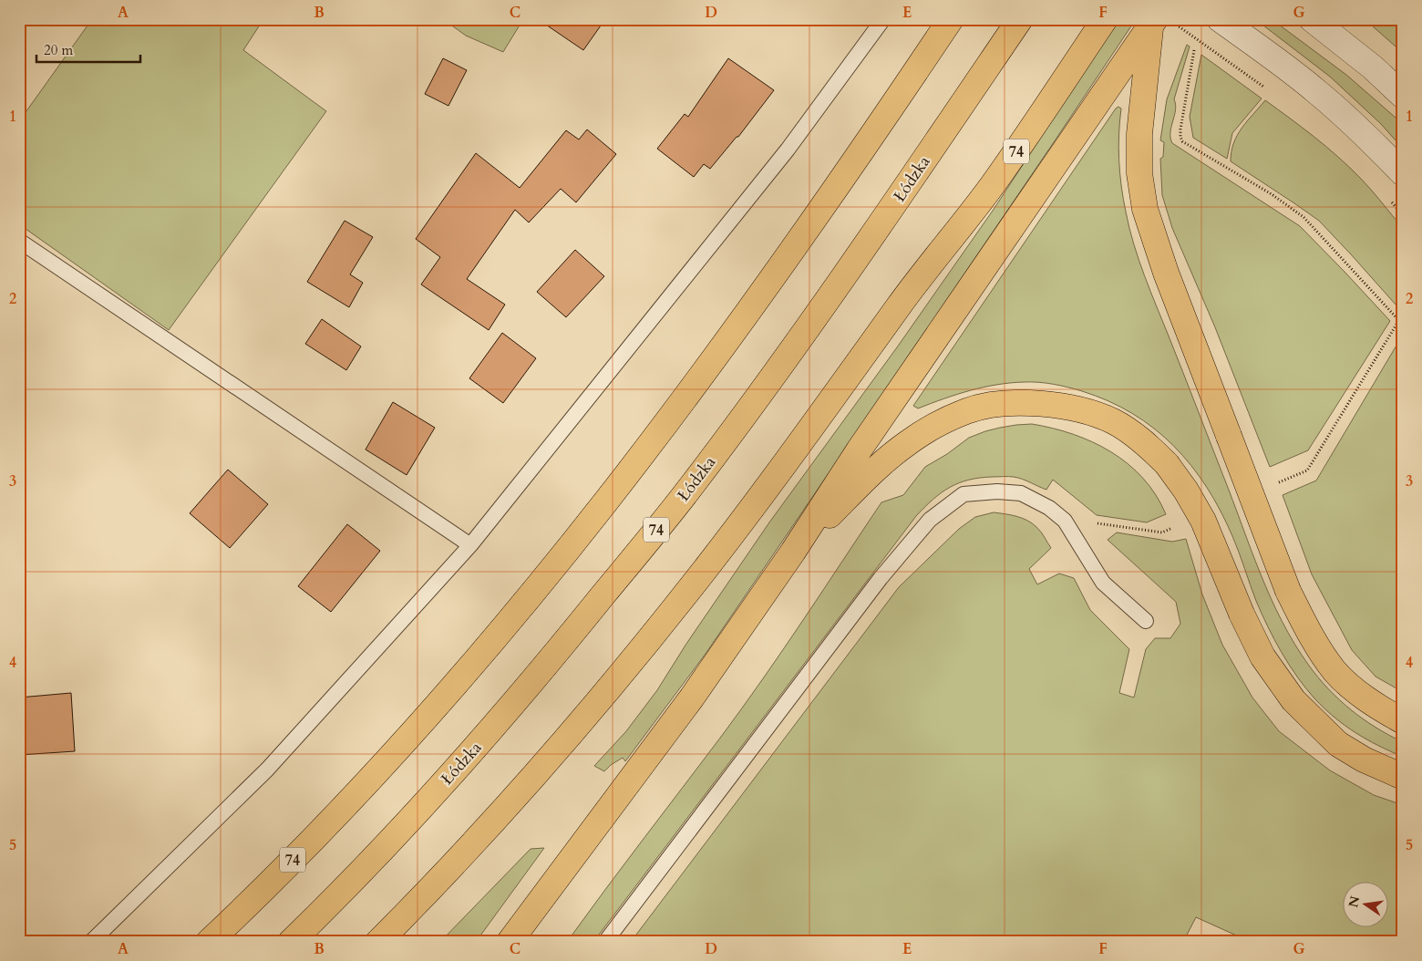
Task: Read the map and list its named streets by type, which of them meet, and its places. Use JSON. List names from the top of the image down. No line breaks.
{"streets":{"main road":["74","Łódzka"]},"scale_bar":"20 m","north":"left","grid":{"columns":["A","B","C","D","E","F","G"],"rows":["1","2","3","4","5"]}}
